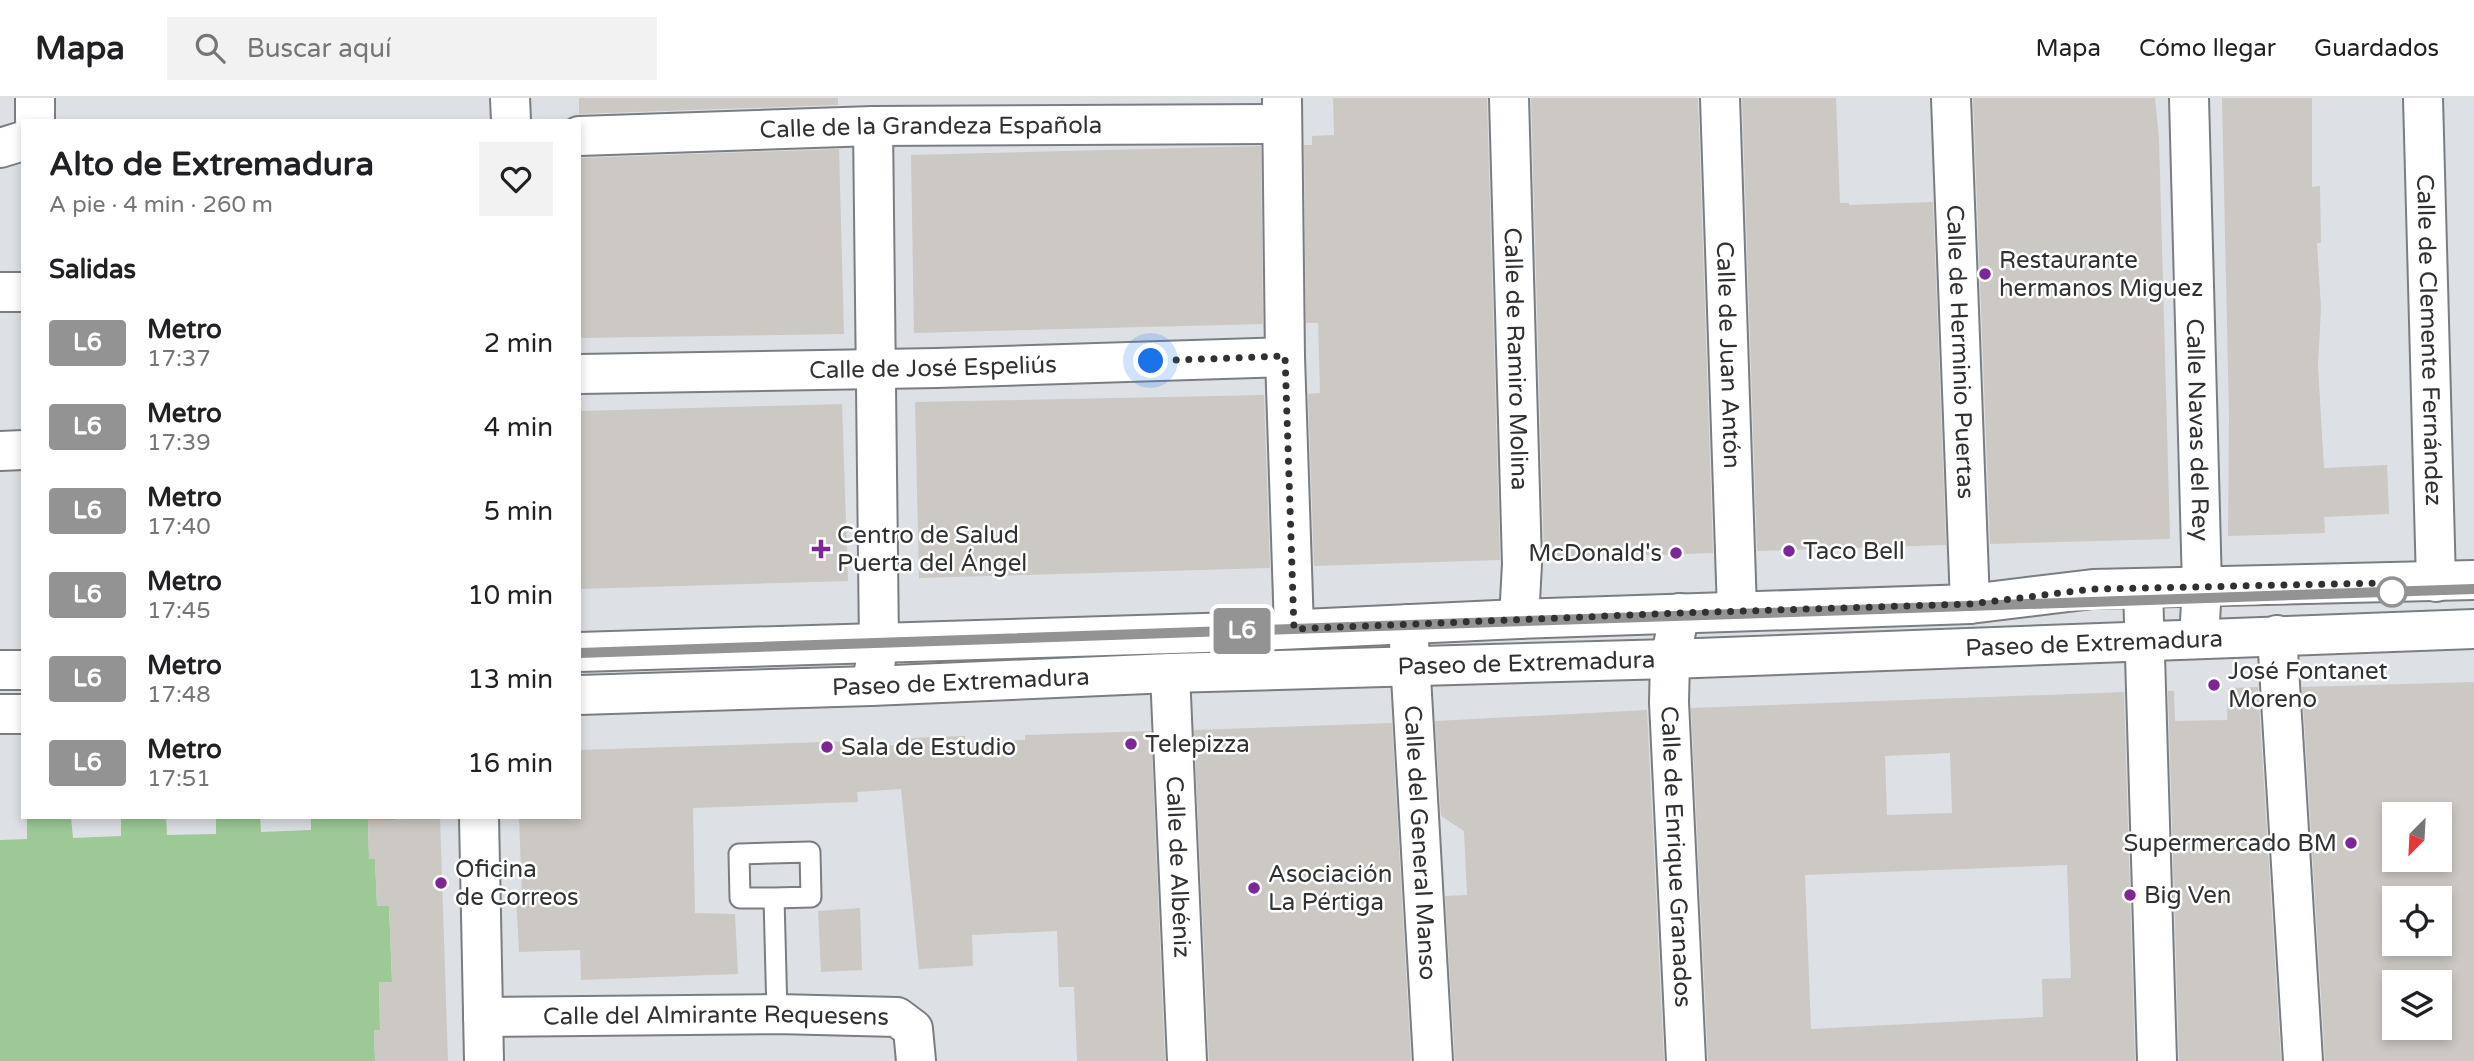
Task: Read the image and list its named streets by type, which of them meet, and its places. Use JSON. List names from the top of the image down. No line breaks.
{"streets":{"street":["Calle de la Grandeza Española","Calle de Clemente Fernández","Calle de Herminio Puertas","Calle de Juan Antón","Calle de Ramiro Molina","Calle de José Espeliús","Calle Navas del Rey","Paseo de Extremadura","Calle del General Manso","Calle de Enrique Granados","Calle de Albéniz","Calle del Almirante Requesens"]},"crossings":[["Calle de Clemente Fernández","Paseo de Extremadura"],["Calle de Herminio Puertas","Paseo de Extremadura"],["Calle de Juan Antón","Paseo de Extremadura"],["Calle de Ramiro Molina","Paseo de Extremadura"],["Calle Navas del Rey","Paseo de Extremadura"],["Paseo de Extremadura","Calle del General Manso"],["Paseo de Extremadura","Calle de Enrique Granados"],["Paseo de Extremadura","Calle de Albéniz"]],"places":{"other":["Restaurante hermanos Miguez","Taco Bell","McDonald's","José Fontanet Moreno","Telepizza","Sala de Estudio","Supermercado BM","Oficina de Correos","Asociación La Pértiga","Big Ven"],"health":["Centro de Salud Puerta del Ángel"]},"lines":["metro line L6"],"north":"bottom left","page":{"header":"Mapa","search":"Buscar aquí","nav":["Mapa","Cómo llegar","Guardados"],"on_map":"L6","heading":[["Alto de Extremadura","A pie · 4 min · 260 m"],"Salidas"],"list":[{"mark":"L6","name":"Metro","note":"17:37","value":"2 min"},{"mark":"L6","name":"Metro","note":"17:39","value":"4 min"},{"mark":"L6","name":"Metro","note":"17:40","value":"5 min"},{"mark":"L6","name":"Metro","note":"17:45","value":"10 min"},{"mark":"L6","name":"Metro","note":"17:48","value":"13 min"},{"mark":"L6","name":"Metro","note":"17:51","value":"16 min"}]}}
